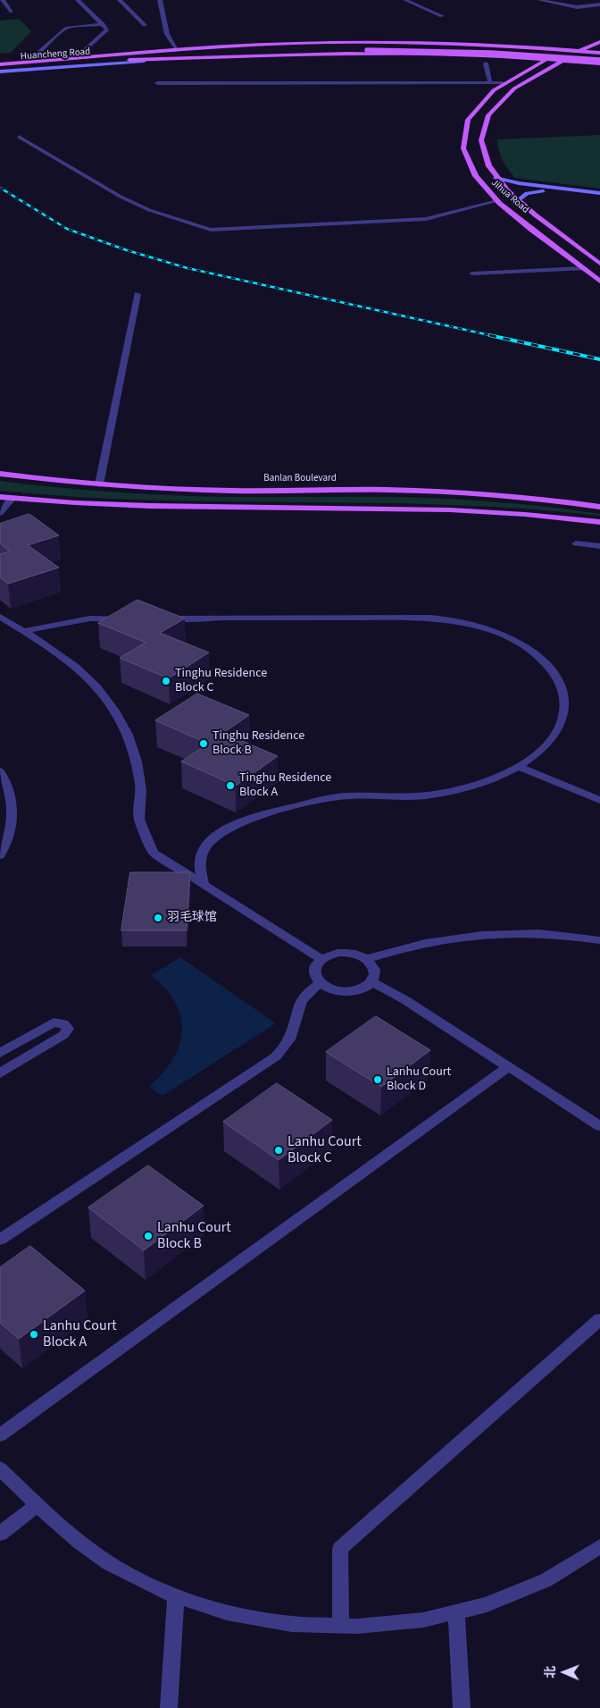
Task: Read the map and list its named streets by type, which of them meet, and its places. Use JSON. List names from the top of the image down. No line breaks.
{"streets":{"main road":["Huancheng Road","Jihua Road","Banlan Boulevard"]},"places":["Tinghu Residence Block C","Tinghu Residence Block B","Tinghu Residence Block A","羽毛球馆","Lanhu Court Block D","Lanhu Court Block C","Lanhu Court Block B","Lanhu Court Block A"],"north":"left"}
